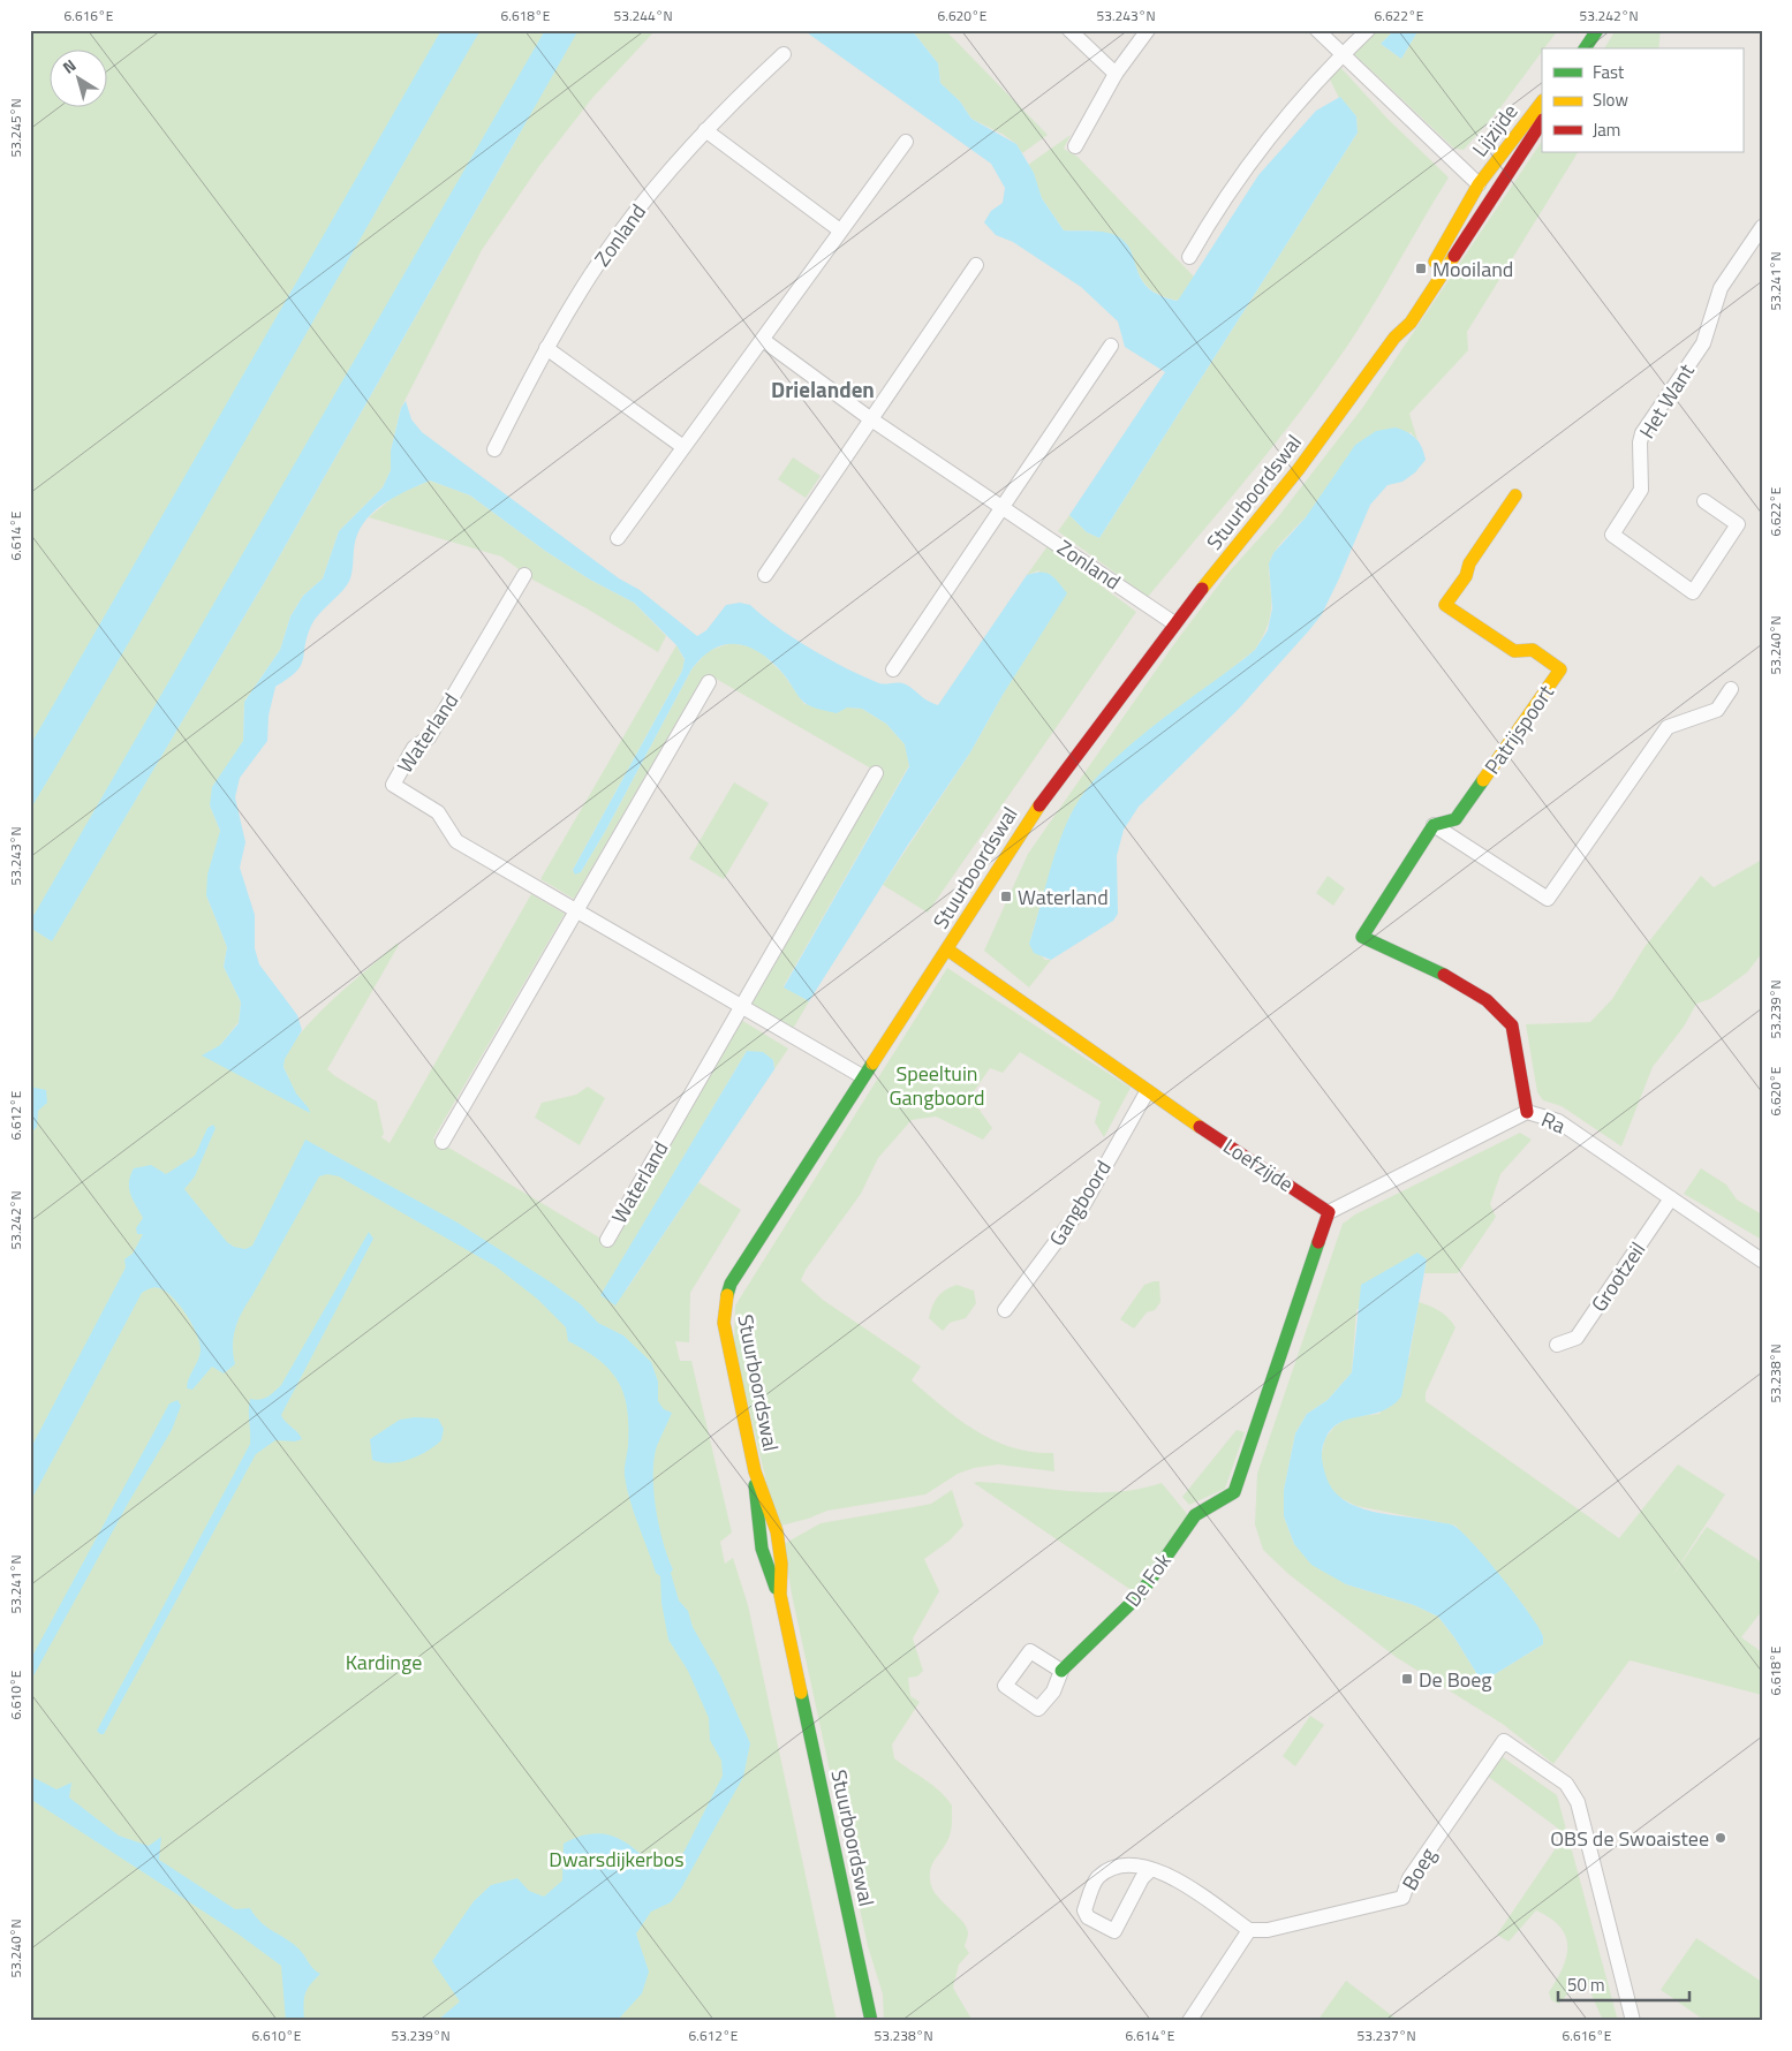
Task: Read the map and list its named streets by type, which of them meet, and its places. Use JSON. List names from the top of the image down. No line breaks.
{"streets":{"street":["Lijzijde","Zonland","Het Want","Stuurboordswal","Patrijspoort","Waterland","Ra","Loefzijde","Gangboord","Grootzeil","De Fok","Boeg"]},"crossings":[["Lijzijde","Stuurboordswal"],["Zonland","Stuurboordswal"],["Stuurboordswal","Waterland"],["Stuurboordswal","Loefzijde"],["Ra","Loefzijde"],["Ra","Grootzeil"],["Ra","De Fok"],["Loefzijde","Gangboord"],["Loefzijde","De Fok"]],"districts":["Drielanden"],"parks":["Speeltuin Gangboord","Kardinge","Dwarsdijkerbos"],"places":{"transit":["Mooiland","Waterland","De Boeg"],"other":["OBS de Swoaistee"]},"legend":["Fast","Slow","Jam"],"scale_bar":"50 m","north":"top left","coordinates":["6.616°E","6.618°E","53.244°N","6.620°E","53.243°N","6.622°E","53.242°N","53.245°N","53.241°N","6.614°E","53.240°N","53.239°N","6.612°E","53.238°N","6.610°E","53.237°N"]}
